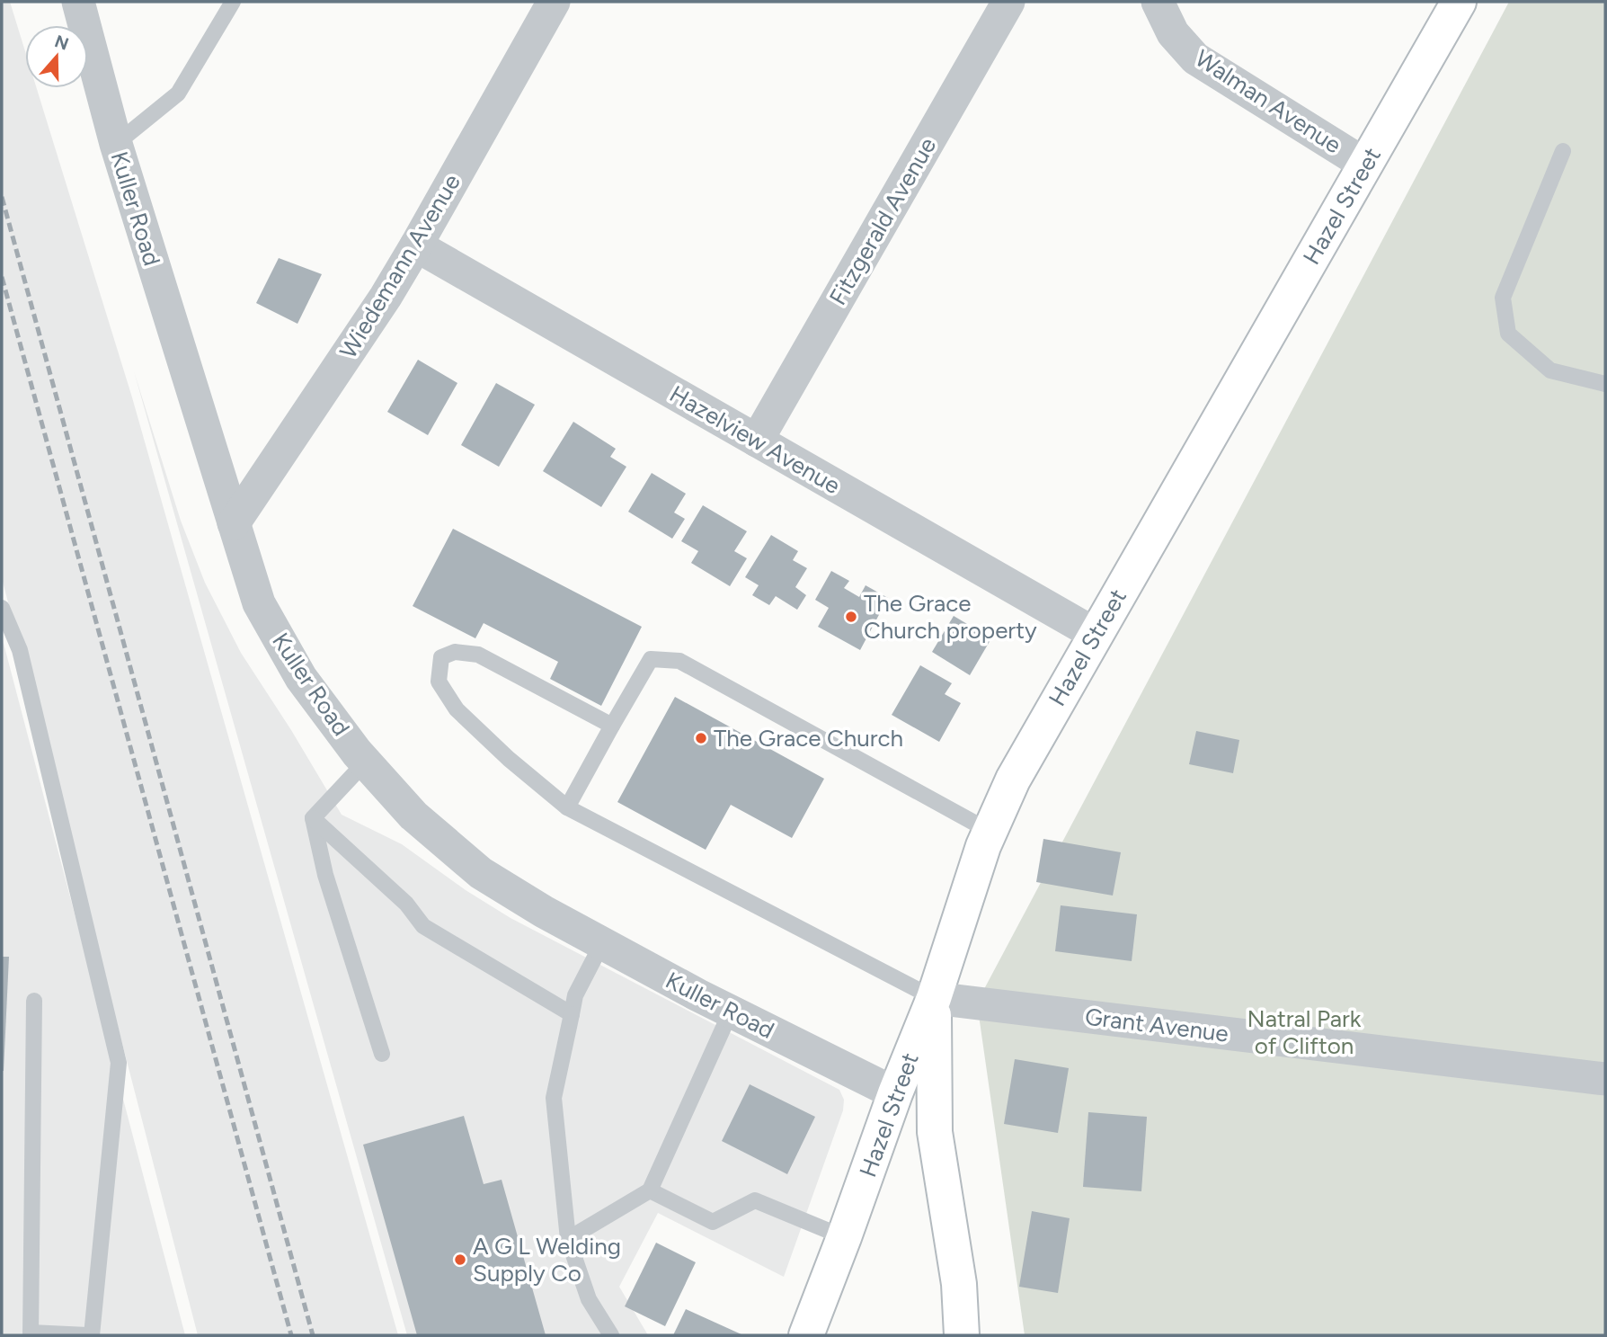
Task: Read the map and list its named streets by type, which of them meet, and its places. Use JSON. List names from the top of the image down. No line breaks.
{"streets":{"street":["Walman Avenue","Hazel Street","Kuller Road","Fitzgerald Avenue","Wiedemann Avenue","Hazelview Avenue","Grant Avenue"]},"crossings":[["Walman Avenue","Hazel Street"],["Hazel Street","Kuller Road"],["Hazel Street","Hazelview Avenue"],["Hazel Street","Grant Avenue"],["Kuller Road","Wiedemann Avenue"],["Fitzgerald Avenue","Hazelview Avenue"],["Wiedemann Avenue","Hazelview Avenue"]],"parks":["Natral Park of Clifton"],"places":["The Grace Church property","The Grace Church","A G L Welding Supply Co"],"north":"top"}
